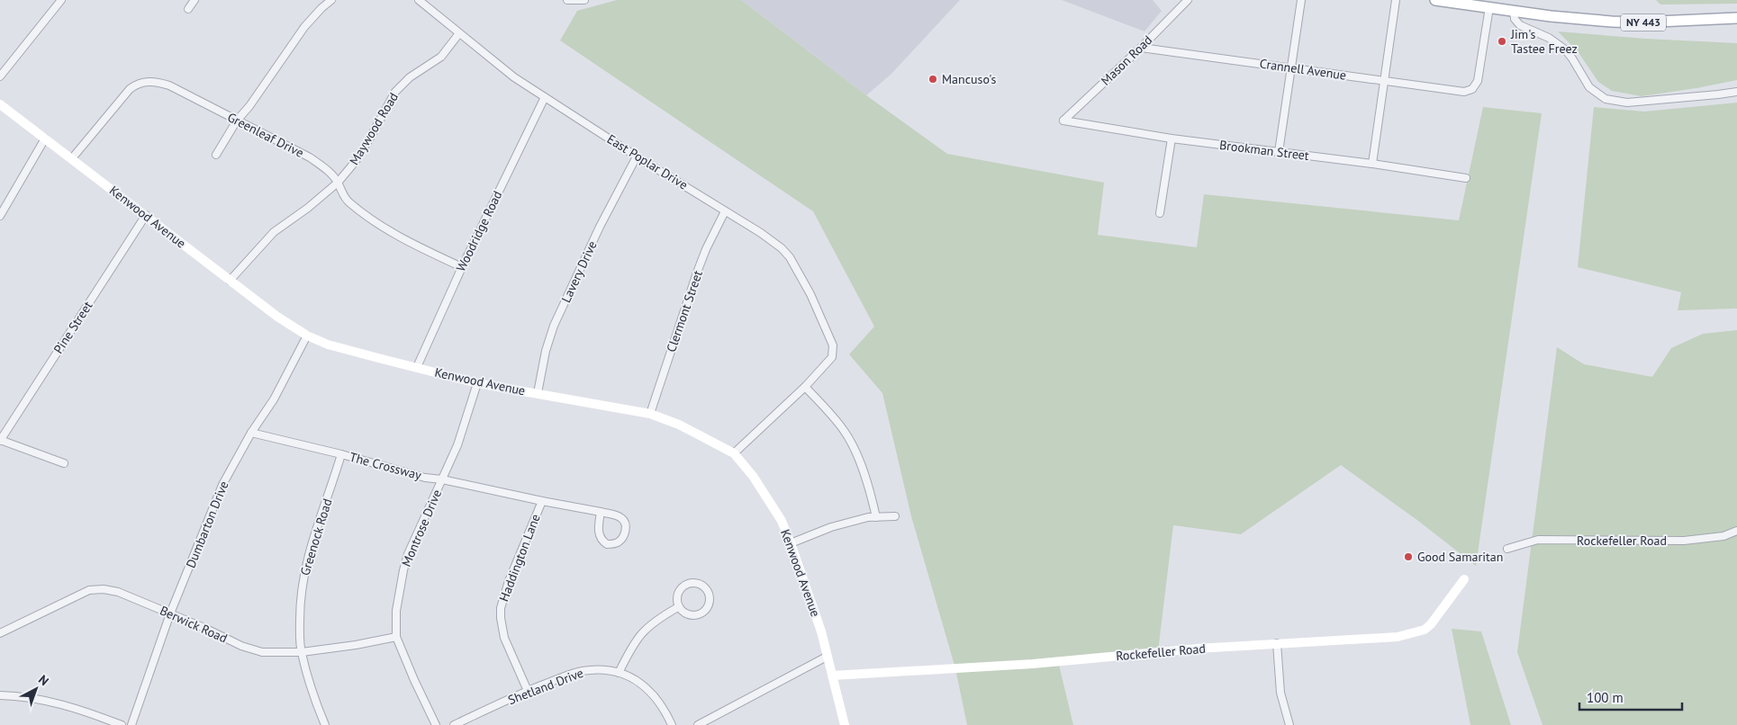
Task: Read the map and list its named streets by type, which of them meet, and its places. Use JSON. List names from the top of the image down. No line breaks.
{"streets":{"main road":["NY 443"],"street":["Mason Road","Crannell Avenue","Maywood Road","Greenleaf Drive","Brookman Street","East Poplar Drive","Kenwood Avenue","Woodridge Road","Lavery Drive","Clermont Street","Pine Street","The Crossway","Dumbarton Drive","Montrose Drive","Greenock Road","Rockefeller Road","Haddington Lane","Berwick Road","Shetland Drive"]},"crossings":[["NY 443","Crannell Avenue"],["Mason Road","Crannell Avenue"],["Mason Road","Brookman Street"],["Maywood Road","Greenleaf Drive"],["Maywood Road","East Poplar Drive"],["Maywood Road","Kenwood Avenue"],["Greenleaf Drive","Kenwood Avenue"],["Greenleaf Drive","Woodridge Road"],["East Poplar Drive","Woodridge Road"],["East Poplar Drive","Lavery Drive"],["East Poplar Drive","Clermont Street"],["Kenwood Avenue","Woodridge Road"],["Kenwood Avenue","Lavery Drive"],["Kenwood Avenue","Clermont Street"],["Kenwood Avenue","Pine Street"],["Kenwood Avenue","Dumbarton Drive"],["Kenwood Avenue","Montrose Drive"],["Kenwood Avenue","Rockefeller Road"],["The Crossway","Dumbarton Drive"],["The Crossway","Montrose Drive"],["The Crossway","Greenock Road"],["The Crossway","Haddington Lane"],["Dumbarton Drive","Berwick Road"],["Montrose Drive","Berwick Road"],["Greenock Road","Berwick Road"],["Haddington Lane","Shetland Drive"]],"places":["Jim's Tastee Freez","Mancuso's","Good Samaritan"],"scale_bar":"100 m","north":"top right"}
